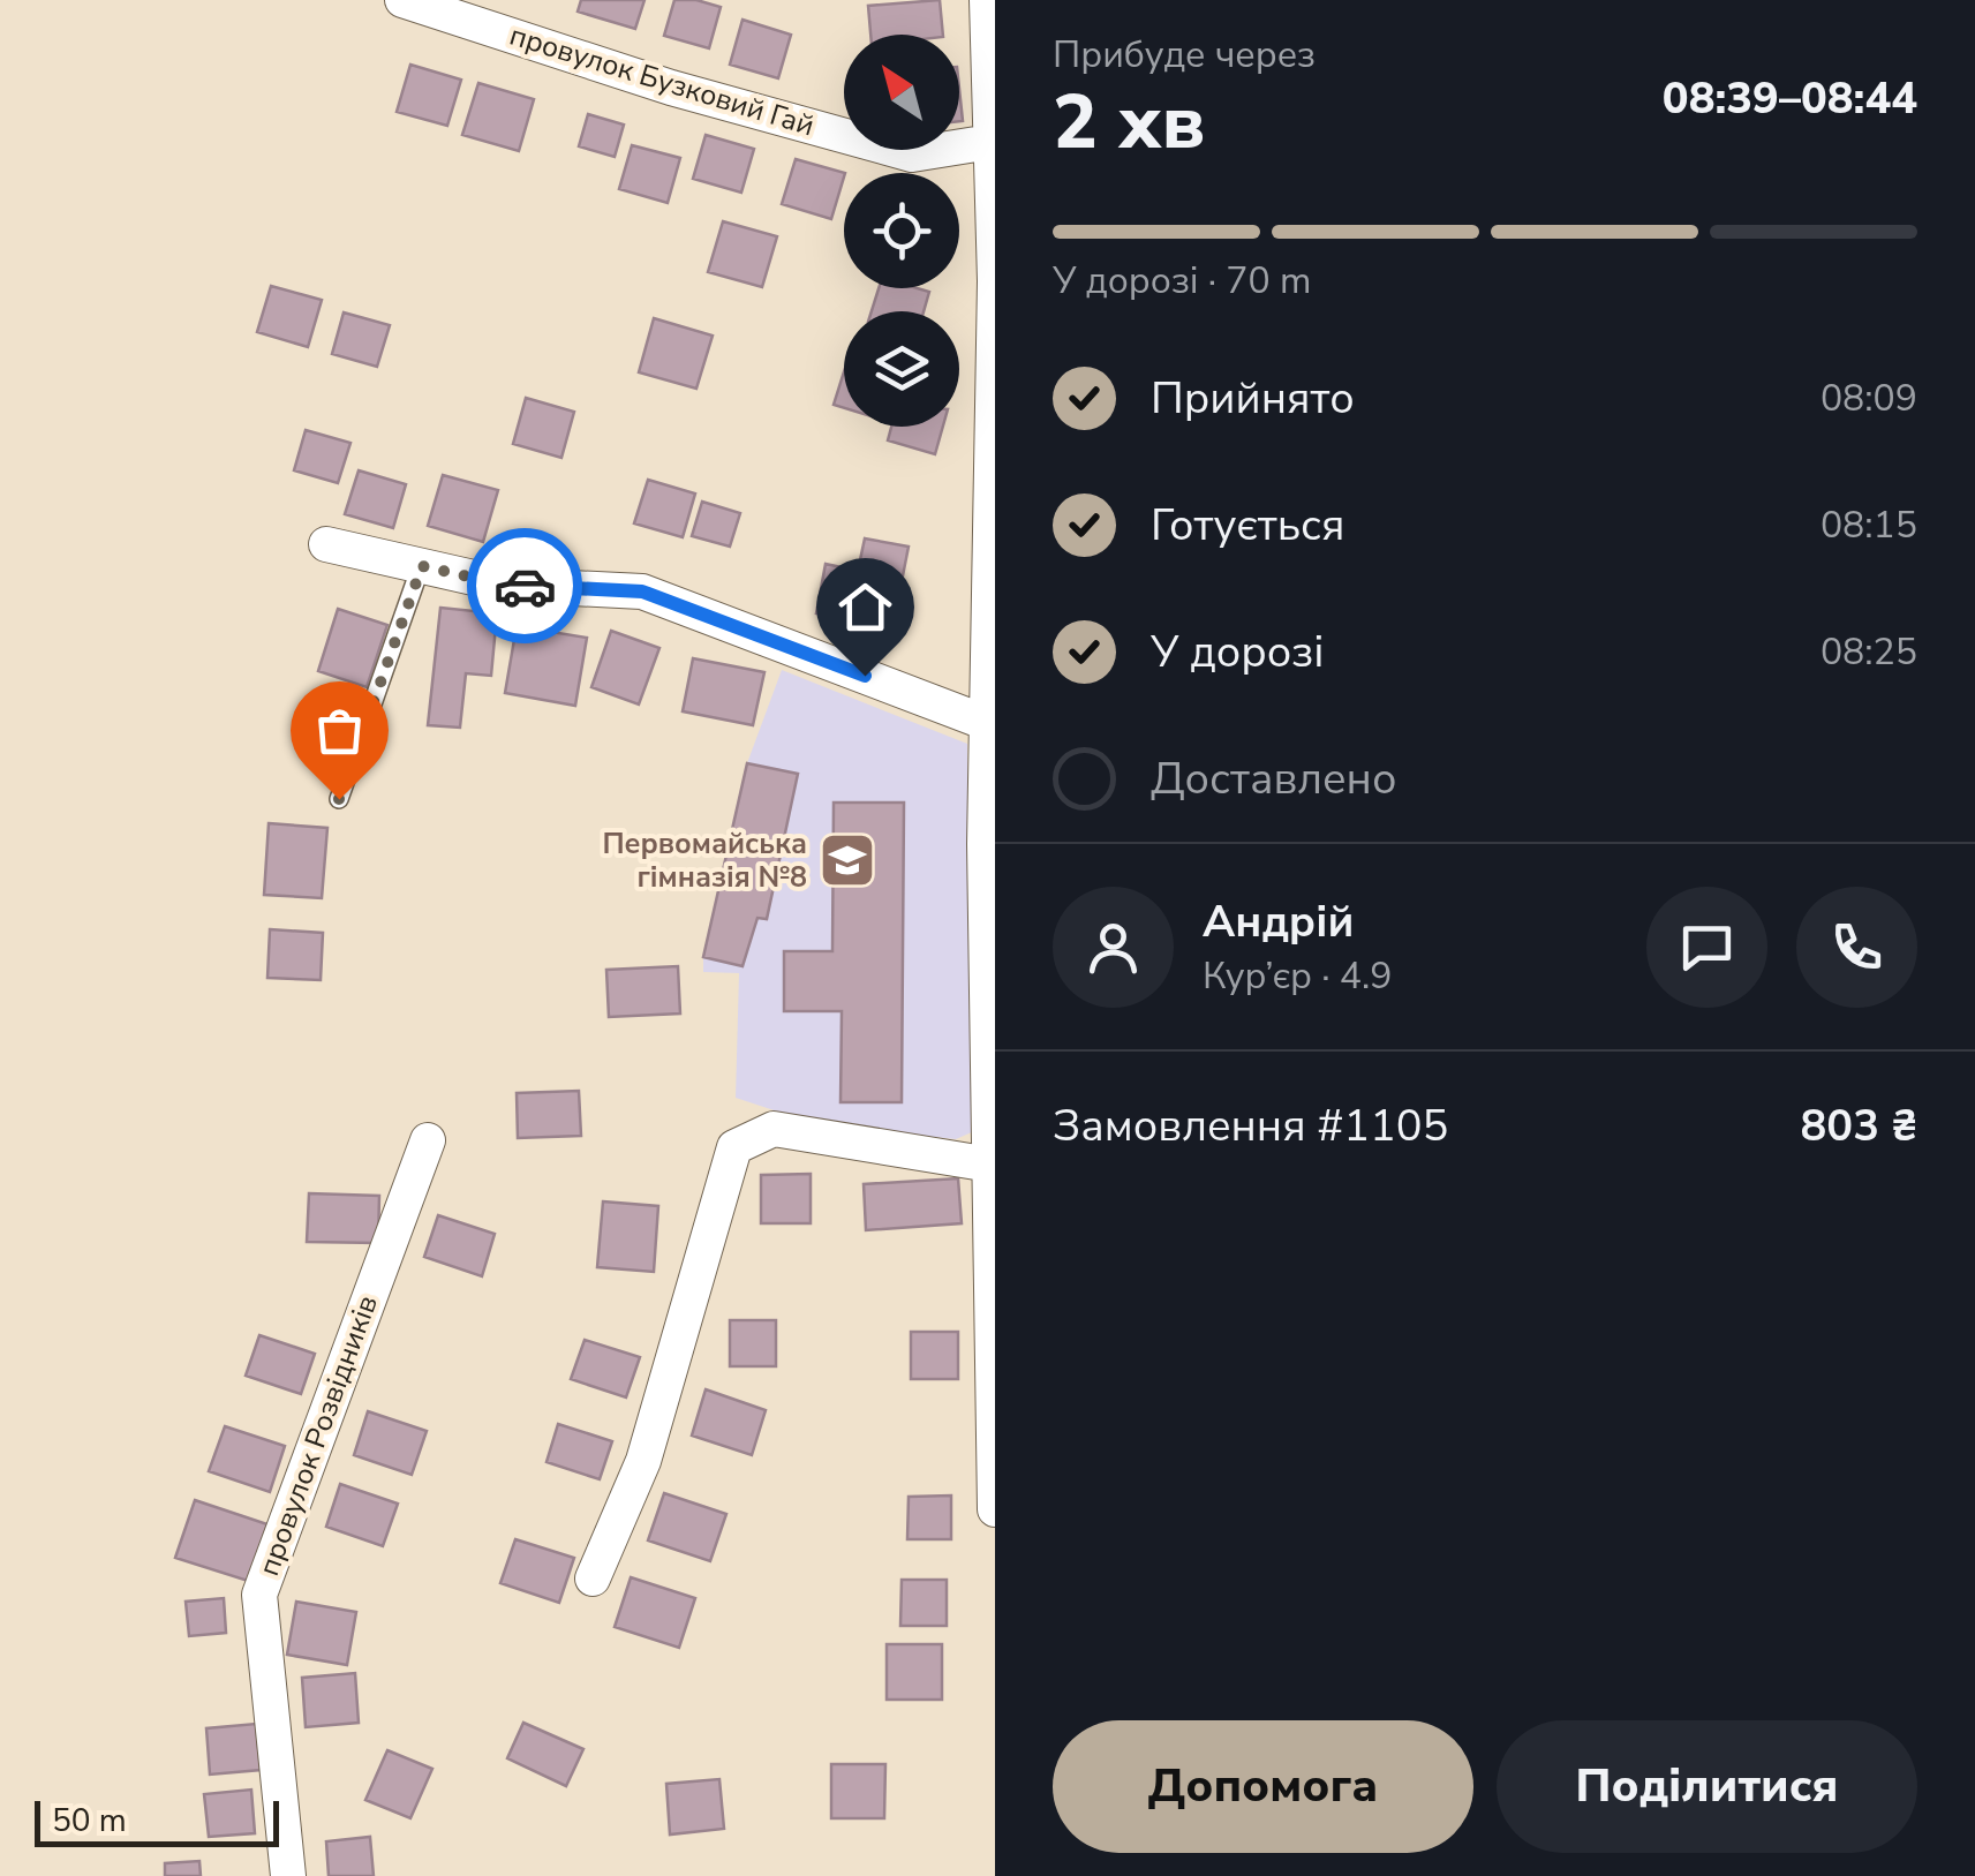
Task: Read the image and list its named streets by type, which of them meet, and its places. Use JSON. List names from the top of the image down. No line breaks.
{"streets":{"street":["провулок Бузковий Гай","провулок Розвідників"]},"places":{"school or university":["Первомайська гімназія №8"]},"scale_bar":"50 m","north":"top left","page":{"heading":["2 хв","Прибуде через","08:39–08:44"],"panel":["Андрій","Кур’єр · 4.9","Замовлення #1105","803 ₴"],"bar":"У дорозі · 70 m","list":[["Прийнято","08:09"],["Готується","08:15"],["У дорозі","08:25"],"Доставлено"],"buttons":["Допомога","Поділитися"],"scale":"50 m"}}
